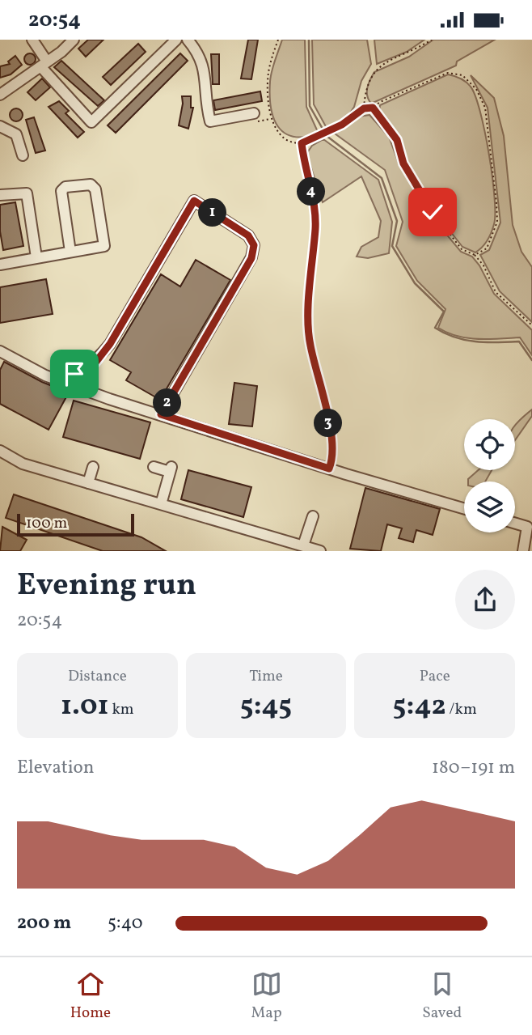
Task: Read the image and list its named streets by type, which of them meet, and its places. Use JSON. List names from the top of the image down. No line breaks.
{"scale_bar":"100 m","page":{"status":"20:54","pins":["4","1","2","3"],"scale":"100 m","heading":["Evening run","20:54"],"stats":[["Distance","1.01 km"],["Time","5:45"],["Pace","5:42 /km"]],"chart":["Elevation","180–191 m"],"list":[{"name":"200 m","note":"5:40"}],"tabs":["Home","Map","Saved"]}}
